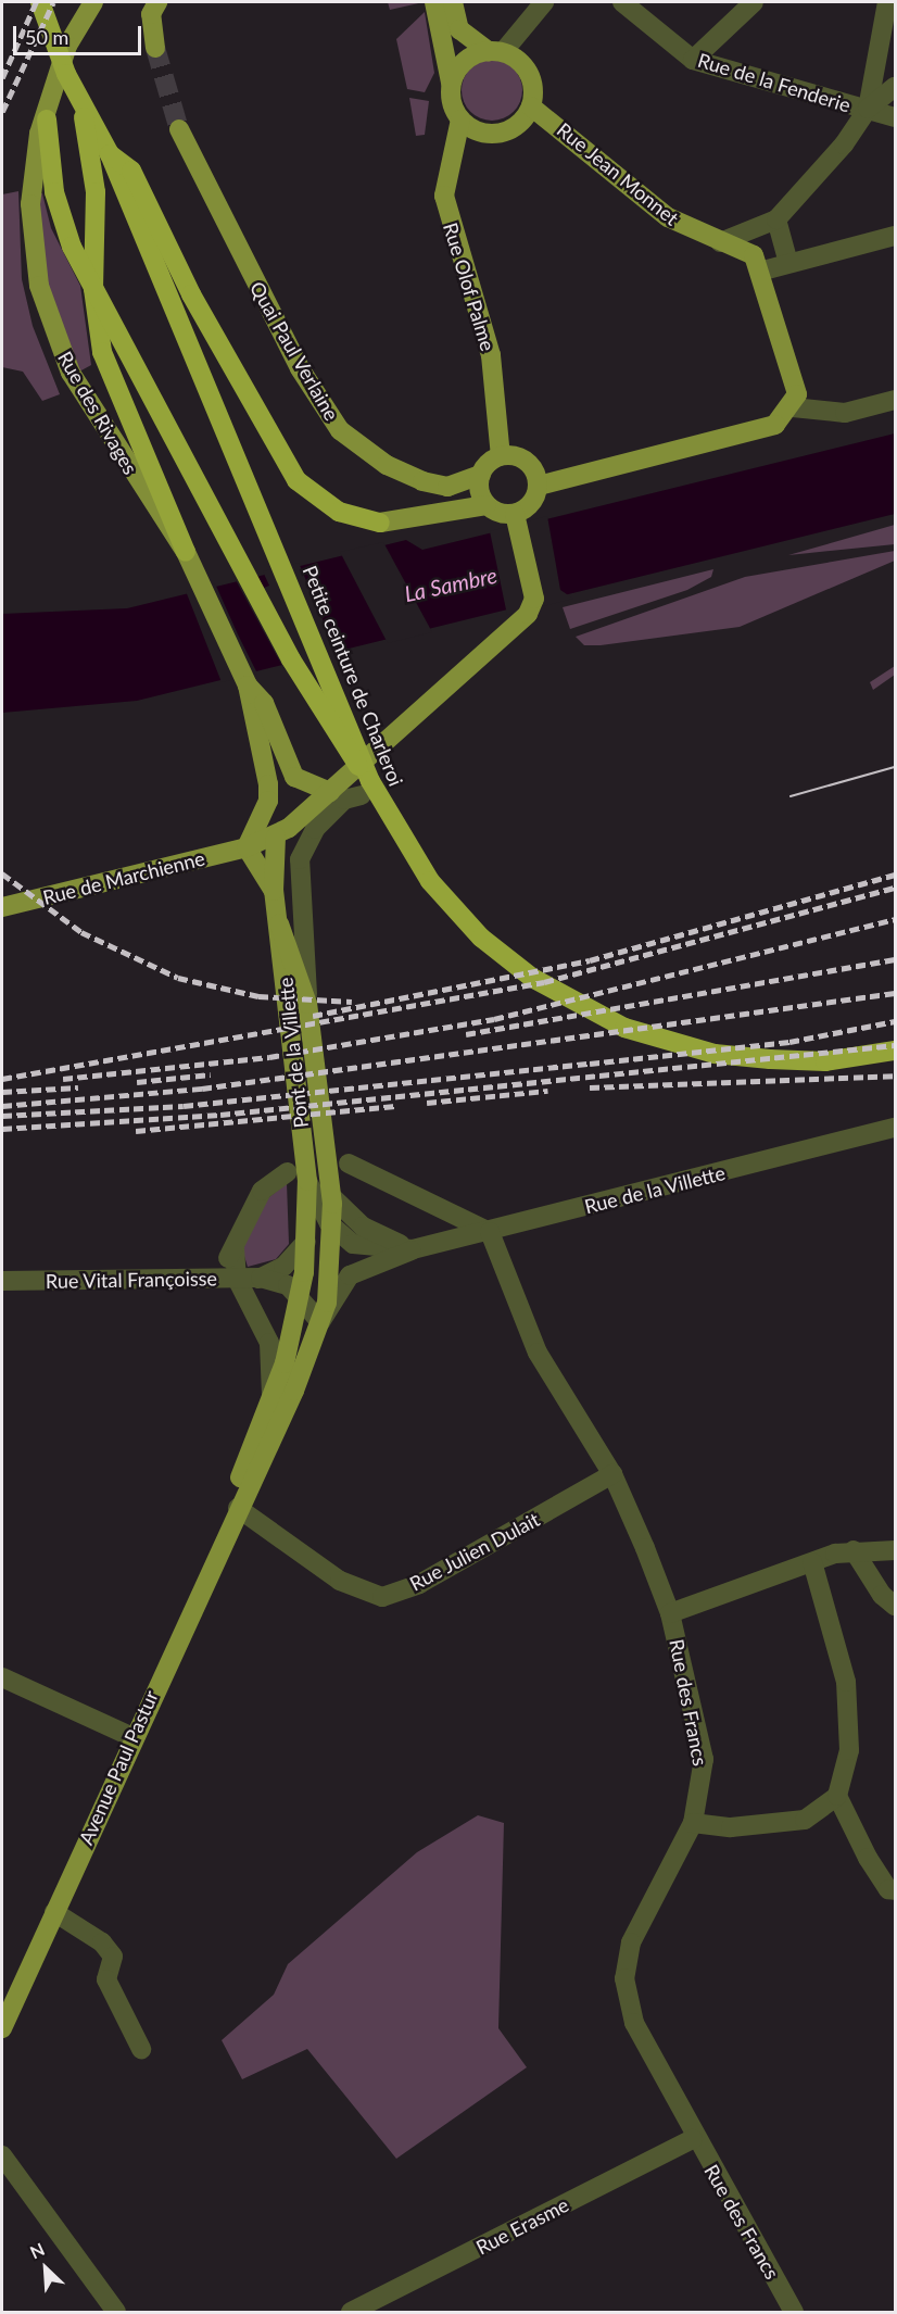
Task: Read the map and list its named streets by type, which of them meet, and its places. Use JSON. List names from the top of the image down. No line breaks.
{"streets":{"highway":["Petite ceinture de Charleroi"],"main road":["Rue Jean Monnet","Rue Olof Palme","Quai Paul Verlaine","Rue des Rivages","Rue de Marchienne","Pont de la Villette","Avenue Paul Pastur"],"street":["Rue de la Fenderie","Rue de la Villette","Rue Vital Françoisse","Rue Julien Dulait","Rue des Francs","Rue Erasme"]},"crossings":[["Rue Jean Monnet","Rue Olof Palme"],["Rue Olof Palme","Quai Paul Verlaine"],["Rue Olof Palme","Rue de Marchienne"],["Quai Paul Verlaine","Rue de Marchienne"],["Petite ceinture de Charleroi","Pont de la Villette"],["Rue de Marchienne","Pont de la Villette"],["Pont de la Villette","Rue de la Villette"],["Pont de la Villette","Avenue Paul Pastur"],["Rue de la Villette","Rue des Francs"],["Rue de la Villette","Avenue Paul Pastur"],["Rue Vital Françoisse","Avenue Paul Pastur"],["Rue Julien Dulait","Rue des Francs"],["Rue Julien Dulait","Avenue Paul Pastur"],["Rue des Francs","Rue Erasme"]],"water":["La Sambre"],"scale_bar":"50 m","north":"top left"}
